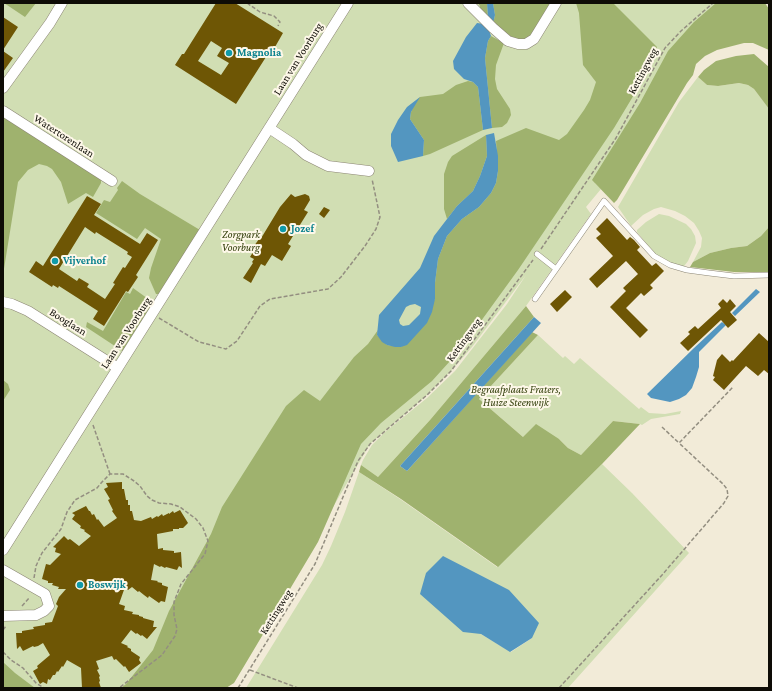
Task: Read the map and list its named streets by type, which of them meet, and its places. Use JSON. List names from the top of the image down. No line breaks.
{"streets":{"street":["Laan van Voorburg","Watertorenlaan","Booglaan"],"path":["Kettingweg"]},"crossings":[["Laan van Voorburg","Booglaan"]],"parks":["Zorgpark Voorburg","Begraafplaats Fraters, Huize Steenwijk"],"places":["Magnolia","Jozef","Vijverhof","Boswijk"]}
